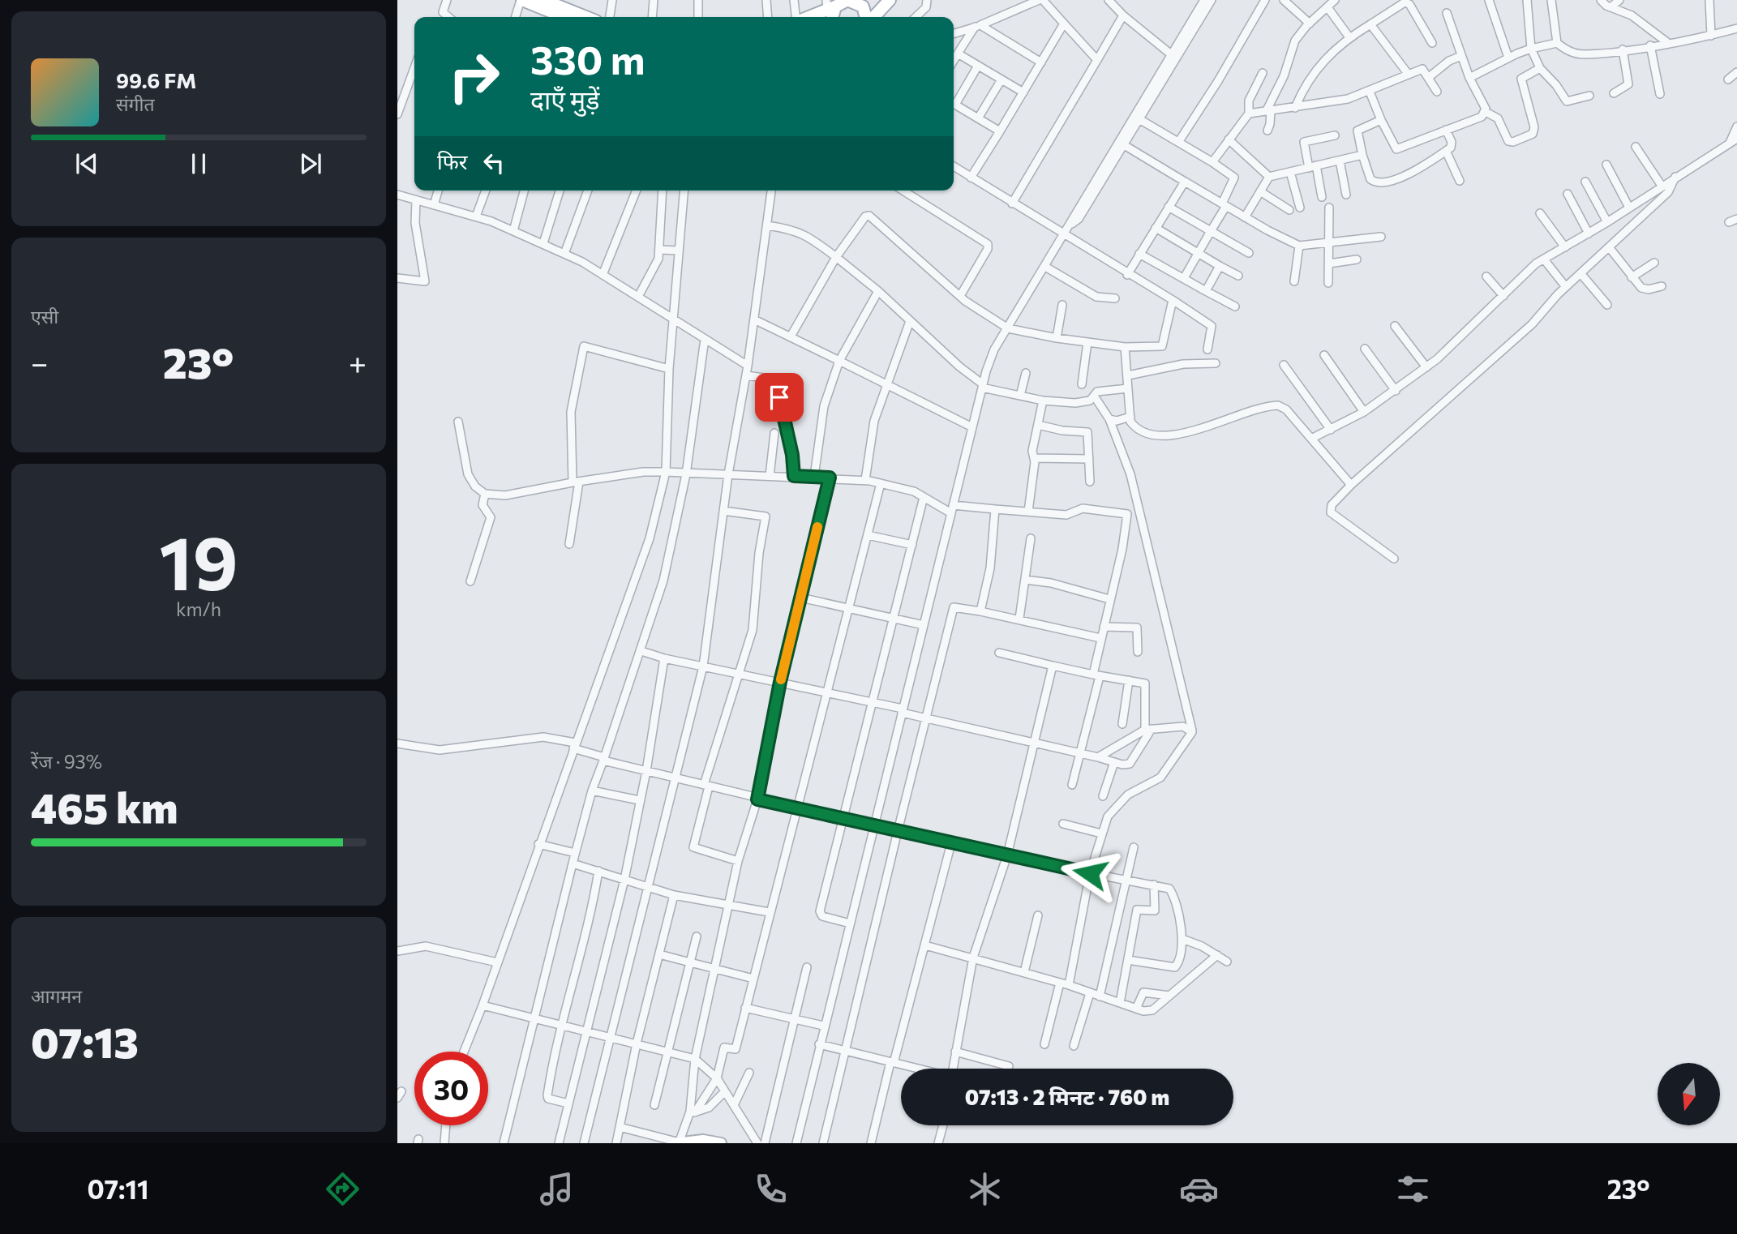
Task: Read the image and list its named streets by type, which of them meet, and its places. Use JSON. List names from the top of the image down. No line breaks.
{"north":"bottom","page":{"turn":["330 m","दाएँ मुड़ें"],"song":["99.6 FM","संगीत"],"then":"फिर","tile":["एसी",["19","km/h"],["रेंज · 93%","465 km"],["आगमन","07:13"]],"heat":["−","23°","+"],"limit":"30","trip":"07:13 · 2 मिनट · 760 m","tabs":["07:11","23°"]}}
